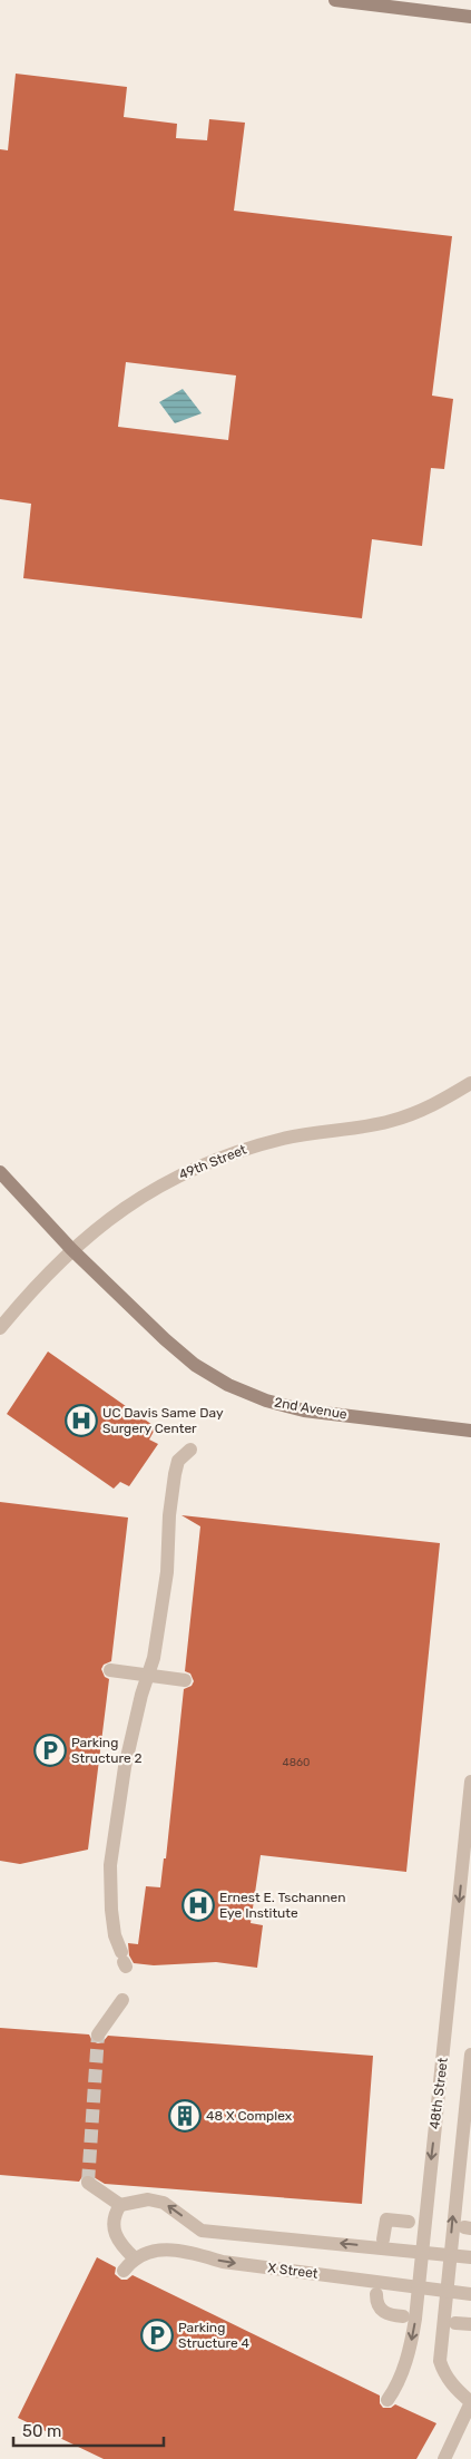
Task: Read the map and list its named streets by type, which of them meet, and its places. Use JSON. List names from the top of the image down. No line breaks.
{"streets":{"street":["49th Street","2nd Avenue","48th Street","X Street"]},"crossings":[["49th Street","2nd Avenue"],["48th Street","X Street"]],"places":{"hospital":["UC Davis Same Day Surgery Center","Ernest E. Tschannen Eye Institute"],"parking":["Parking Structure 2","Parking Structure 4"],"building":["48 X Complex"]},"house_numbers":["4860"],"scale_bar":"50 m"}
